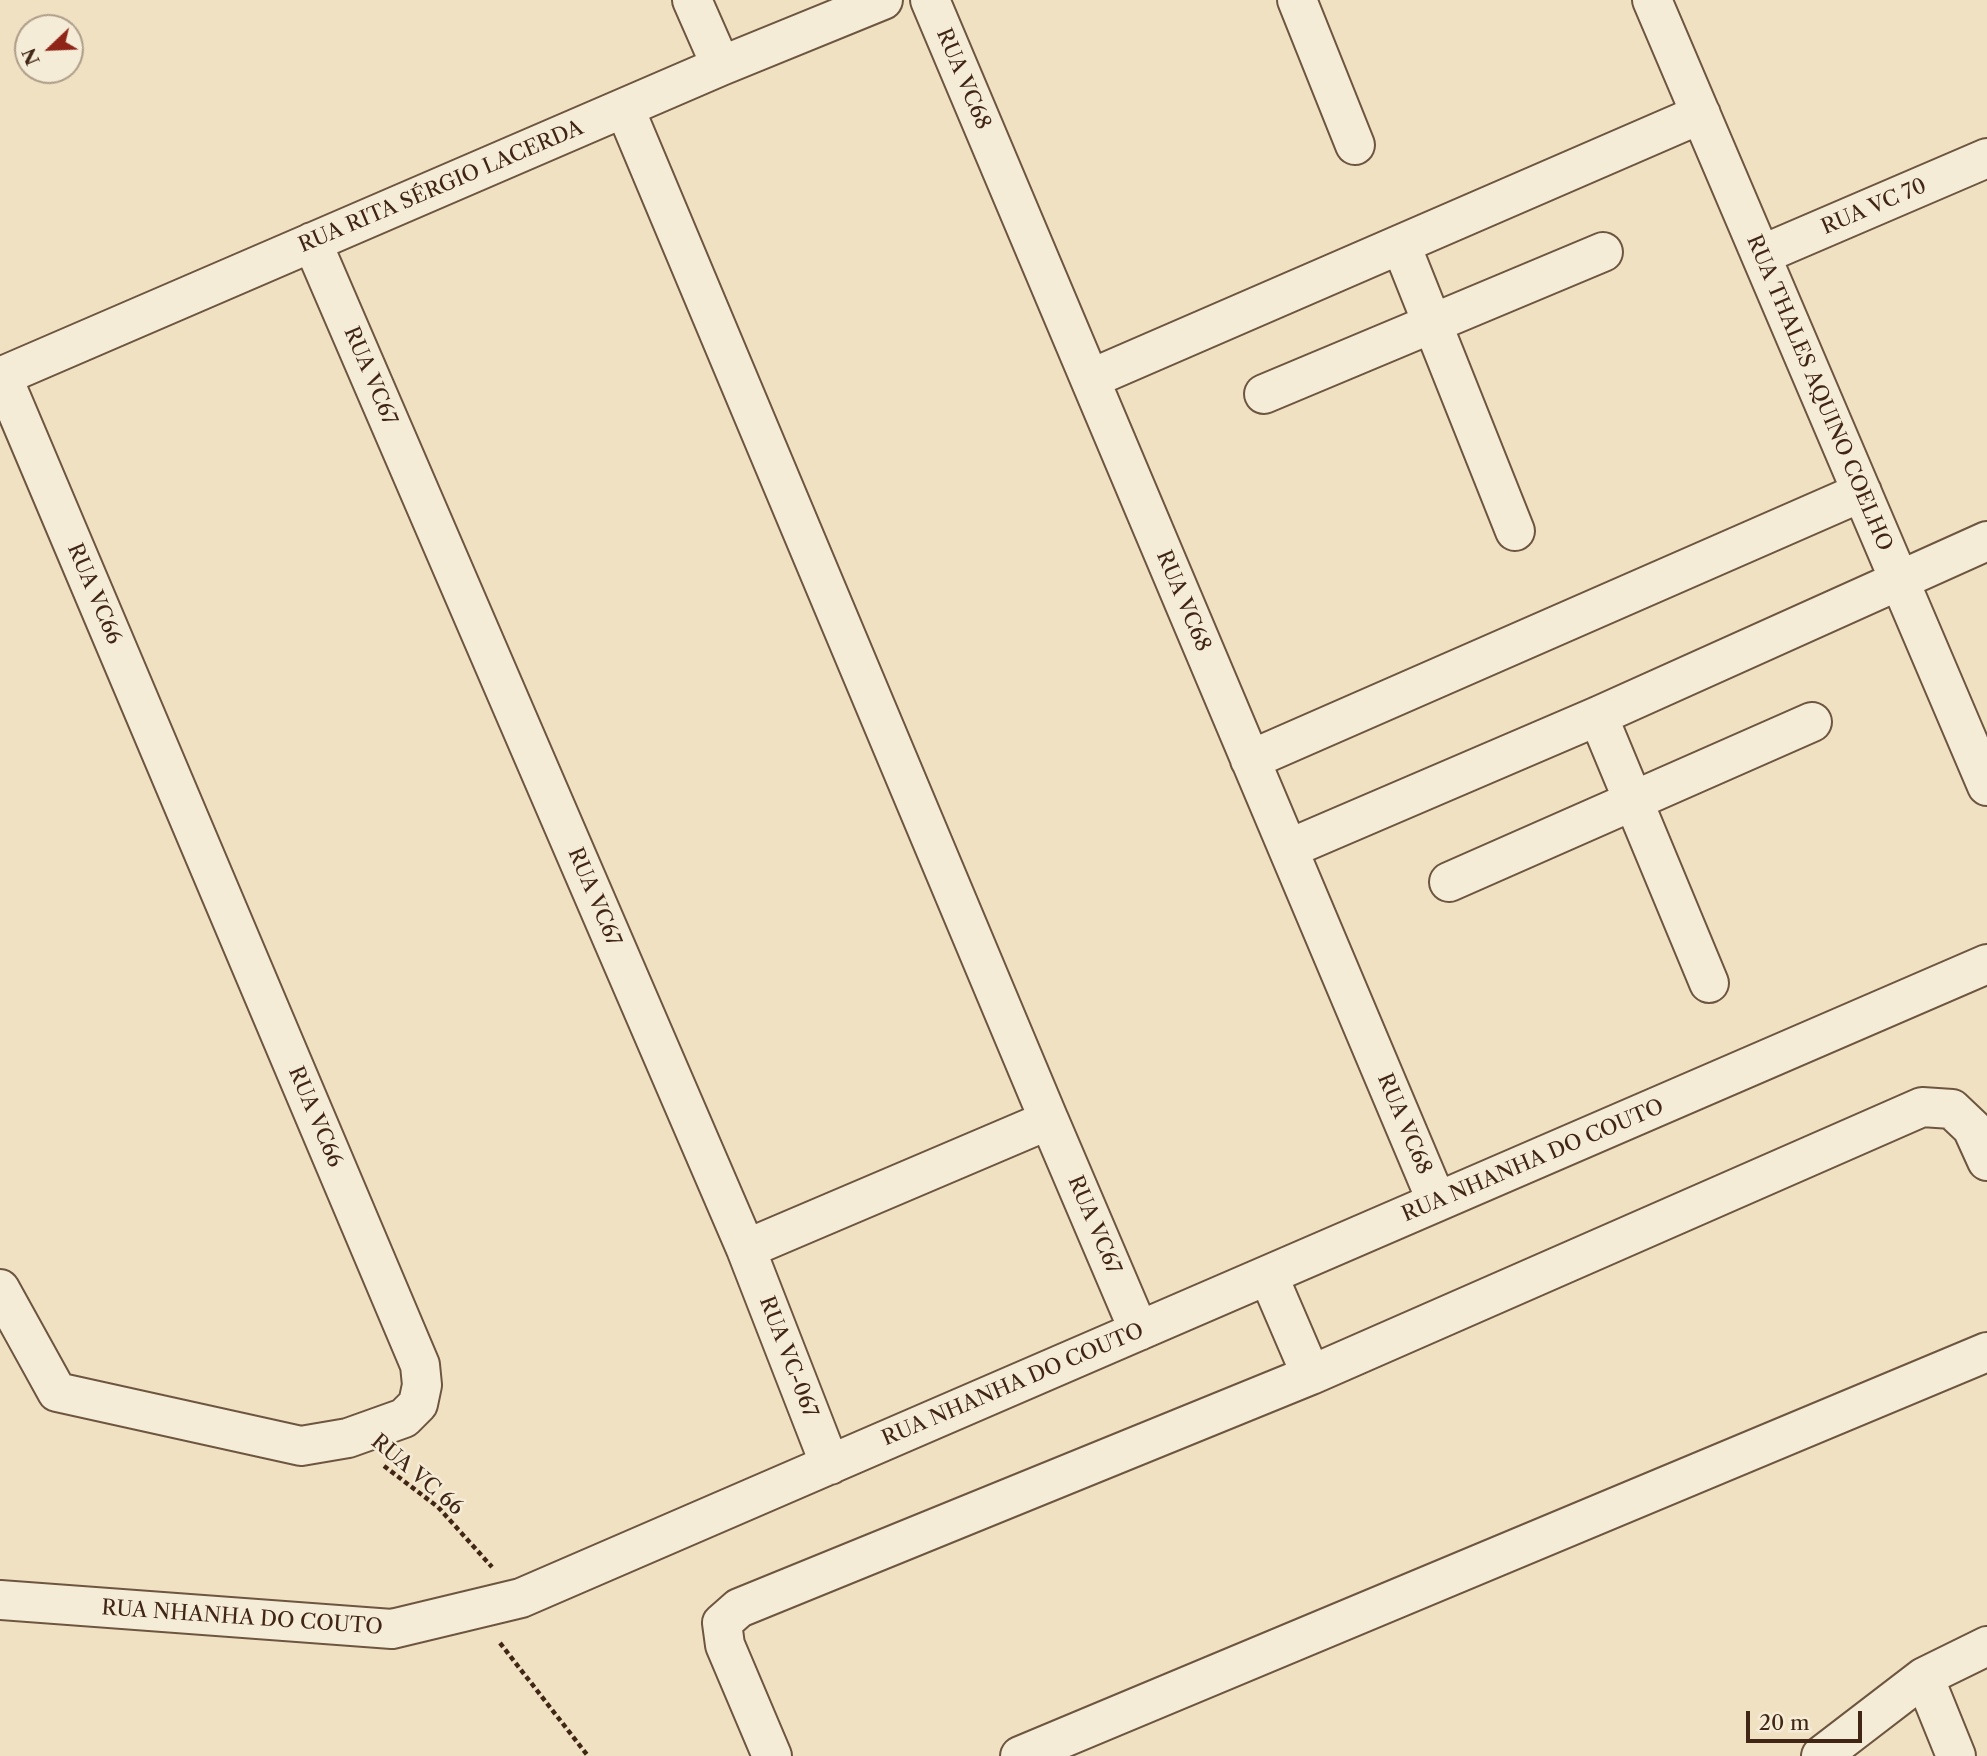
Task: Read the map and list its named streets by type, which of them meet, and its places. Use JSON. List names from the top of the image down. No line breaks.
{"streets":{"street":["RUA VC68","RUA RITA SÉRGIO LACERDA","RUA VC 70","RUA VC67","RUA THALES AQUINO COELHO","RUA VC66","RUA NHANHA DO COUTO","RUA VC-067"],"path":["RUA VC 66"]},"crossings":[["RUA VC68","RUA NHANHA DO COUTO"],["RUA RITA SÉRGIO LACERDA","RUA VC67"],["RUA RITA SÉRGIO LACERDA","RUA VC66"],["RUA VC 70","RUA THALES AQUINO COELHO"],["RUA VC67","RUA NHANHA DO COUTO"],["RUA VC67","RUA VC-067"],["RUA VC66","RUA VC 66"],["RUA NHANHA DO COUTO","RUA VC-067"],["RUA NHANHA DO COUTO","RUA VC 66"]],"scale_bar":"20 m","north":"bottom left"}
